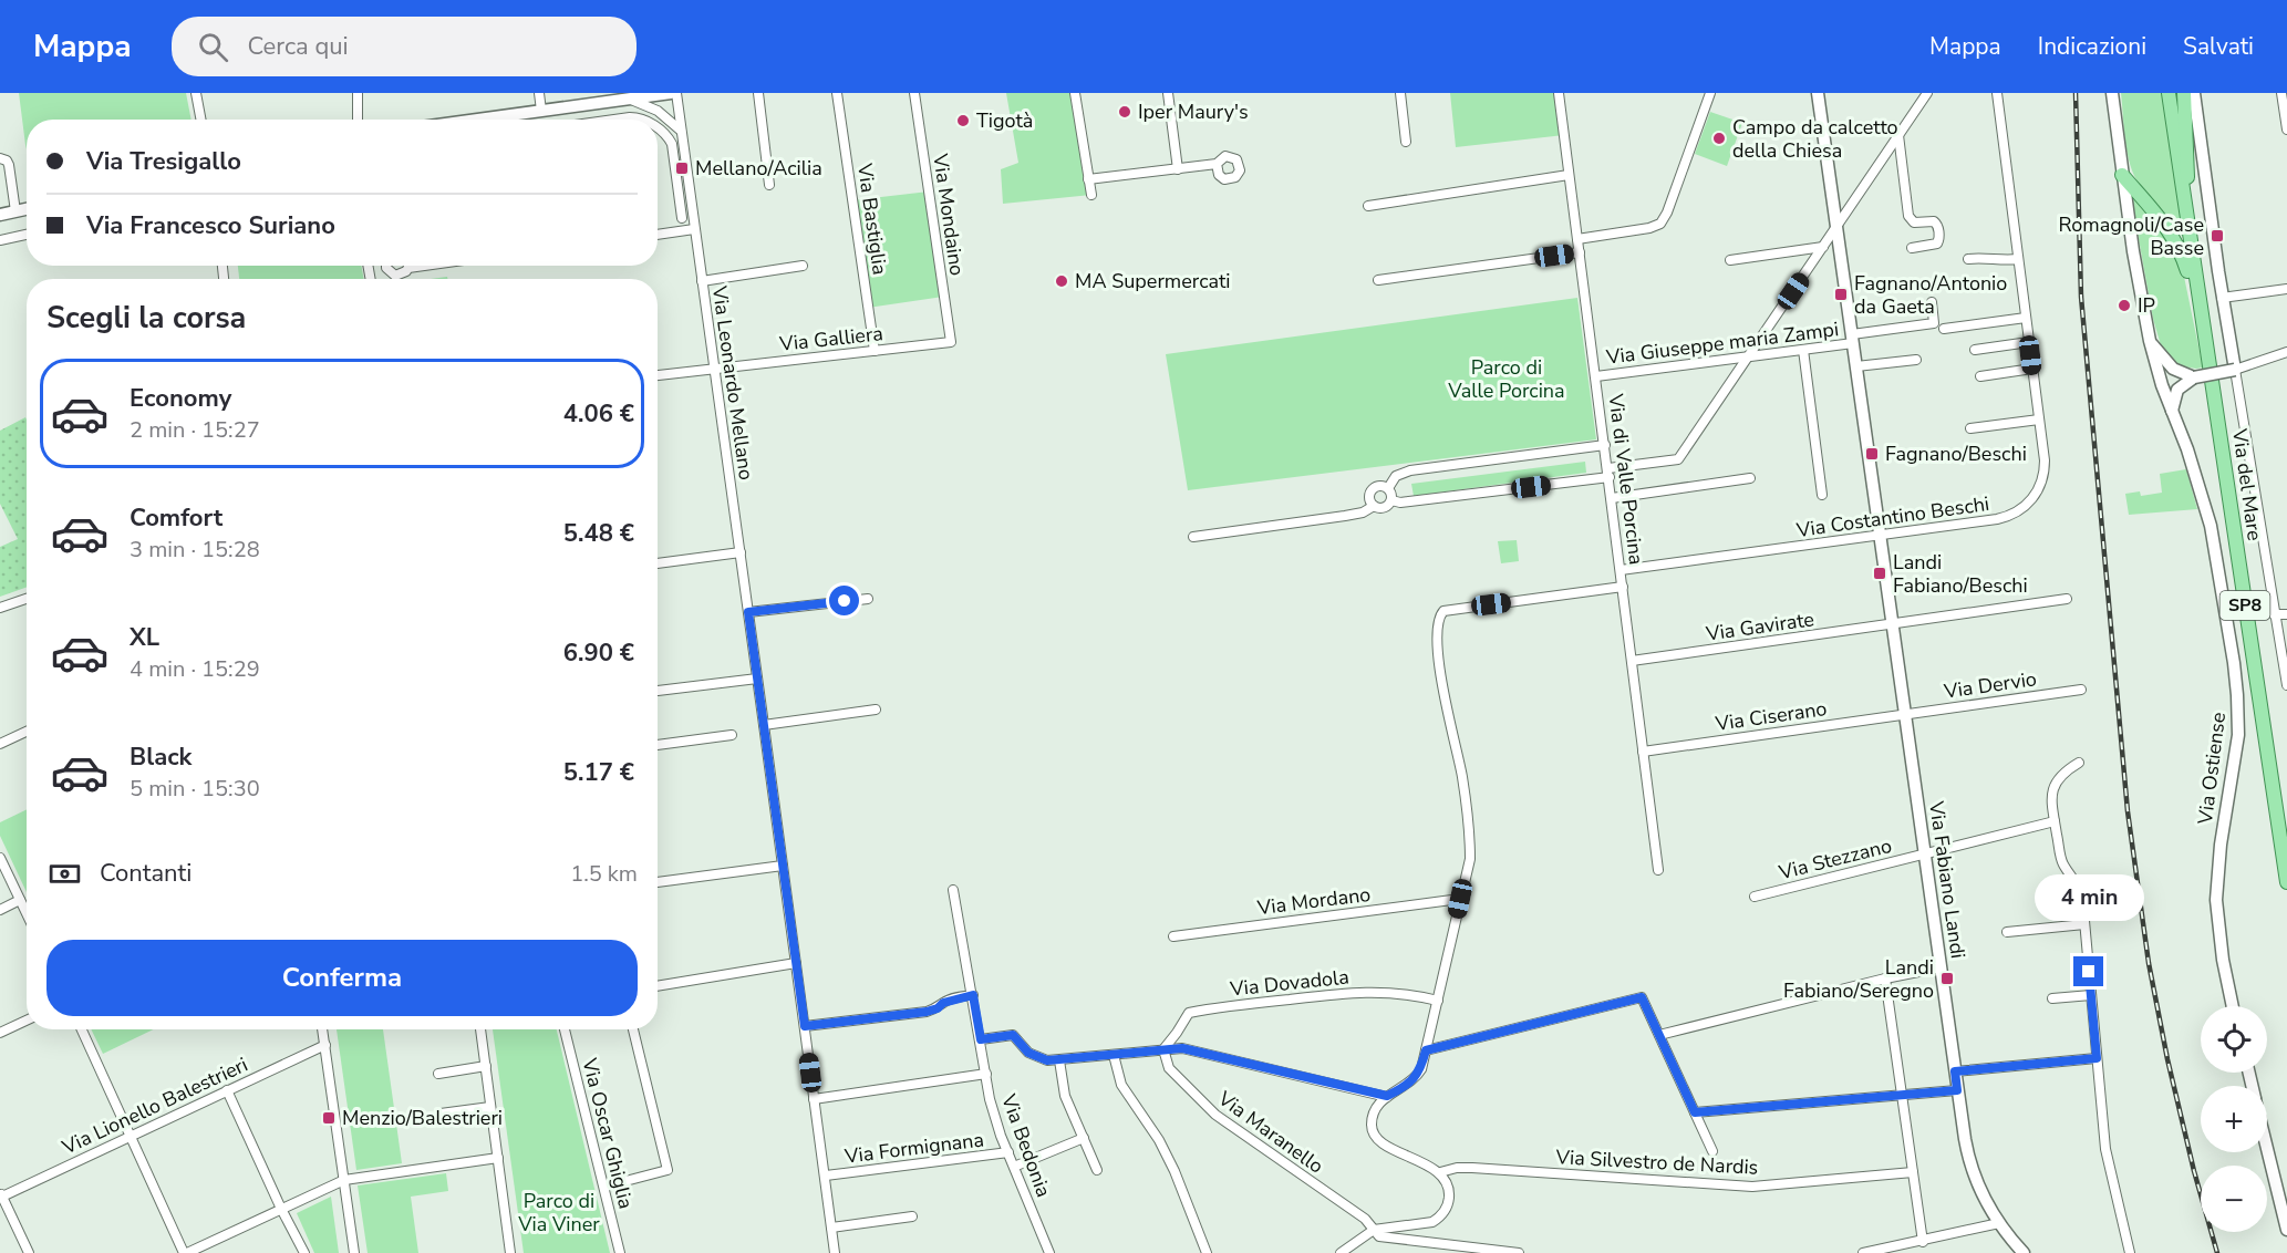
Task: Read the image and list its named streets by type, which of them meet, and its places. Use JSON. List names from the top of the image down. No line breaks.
{"streets":{"main road":["Via del Mare","SP8","Via Ostiense","Via Fabiano Landi"],"street":["Via Mondaino","Via Bastiglia","Via Galliera","Via Giuseppe maria Zampi","Via Leonardo Mellano","Via di Valle Porcina","Via Costantino Beschi","Via Gavirate","Via Dervio","Via Ciserano","Via Stezzano","Via Mordano","Via Dovadola","Via Lionello Balestrieri","Via Maranello","Via Oscar Ghiglia","Via Bedonia","Via Formignana","Via Silvestro de Nardis"]},"crossings":[["Via Mondaino","Via Galliera"],["Via Bastiglia","Via Galliera"],["Via Galliera","Via Leonardo Mellano"],["Via Giuseppe maria Zampi","Via di Valle Porcina"],["Via Giuseppe maria Zampi","Via Fabiano Landi"],["Via Leonardo Mellano","Via Formignana"],["Via di Valle Porcina","Via Costantino Beschi"],["Via di Valle Porcina","Via Gavirate"],["Via di Valle Porcina","Via Ciserano"],["Via Costantino Beschi","Via Fabiano Landi"],["Via Gavirate","Via Fabiano Landi"],["Via Dervio","Via Ciserano"],["Via Dervio","Via Fabiano Landi"],["Via Ciserano","Via Fabiano Landi"],["Via Stezzano","Via Fabiano Landi"],["Via Dovadola","Via Maranello"],["Via Bedonia","Via Formignana"]],"parks":["Parco di Valle Porcina","Parco di Via Viner"],"places":{"other":["Iper Maury's","Tigotà","Campo da calcetto della Chiesa","MA Supermercati","IP"],"transit":["Mellano/Acilia","Romagnoli/Case Basse","Fagnano/Antonio da Gaeta","Fagnano/Beschi","Landi Fabiano/Beschi","Landi Fabiano/Seregno","Menzio/Balestrieri"]},"page":{"header":"Mappa","search":"Cerca qui","nav":["Mappa","Indicazioni","Salvati"],"banner":["Via Tresigallo","Via Francesco Suriano"],"heading":"Scegli la corsa","list":[{"name":"Economy","note":"2 min · 15:27","value":"4.06 €"},{"name":"Comfort","note":"3 min · 15:28","value":"5.48 €"},{"name":"XL","note":"4 min · 15:29","value":"6.90 €"},{"name":"Black","note":"5 min · 15:30","value":"5.17 €"}],"pay":["Contanti","1.5 km"],"bubble":"4 min","buttons":"Conferma","map_buttons":["+","−"]}}
